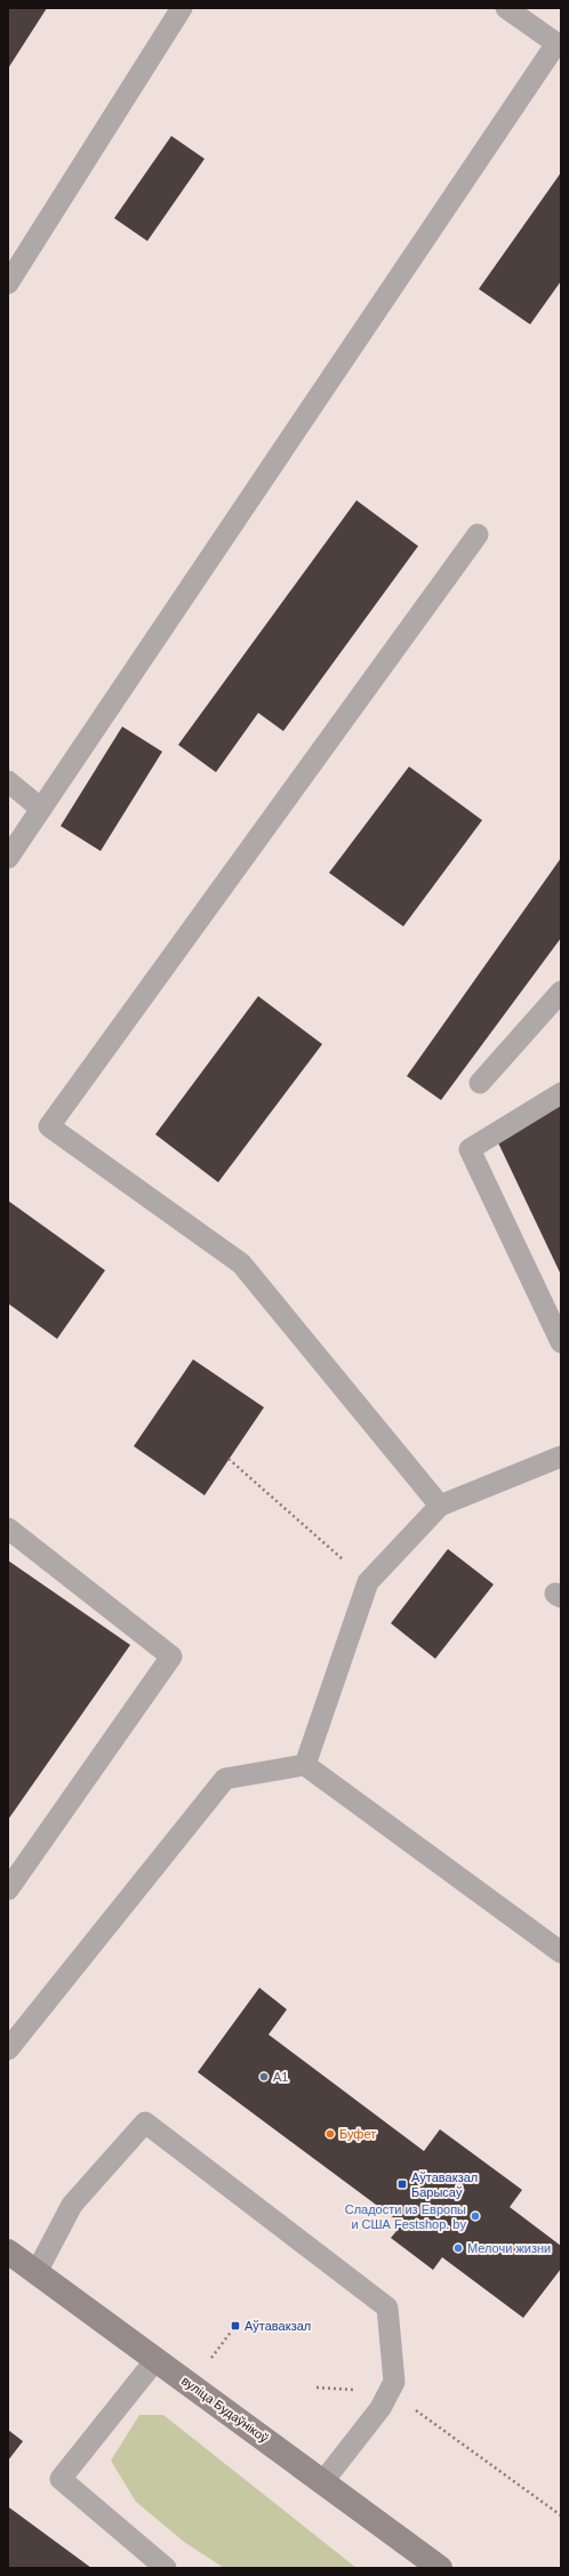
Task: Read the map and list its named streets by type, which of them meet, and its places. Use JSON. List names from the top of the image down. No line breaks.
{"streets":{"main road":["вуліца Будаўнікоў"]},"places":{"other":["A1","Буфет","Сладости из Европы и США Festshop. by","Мелочи жизни"],"transit":["Аўтавакзал Барысаў","Аўтавакзал"]}}
